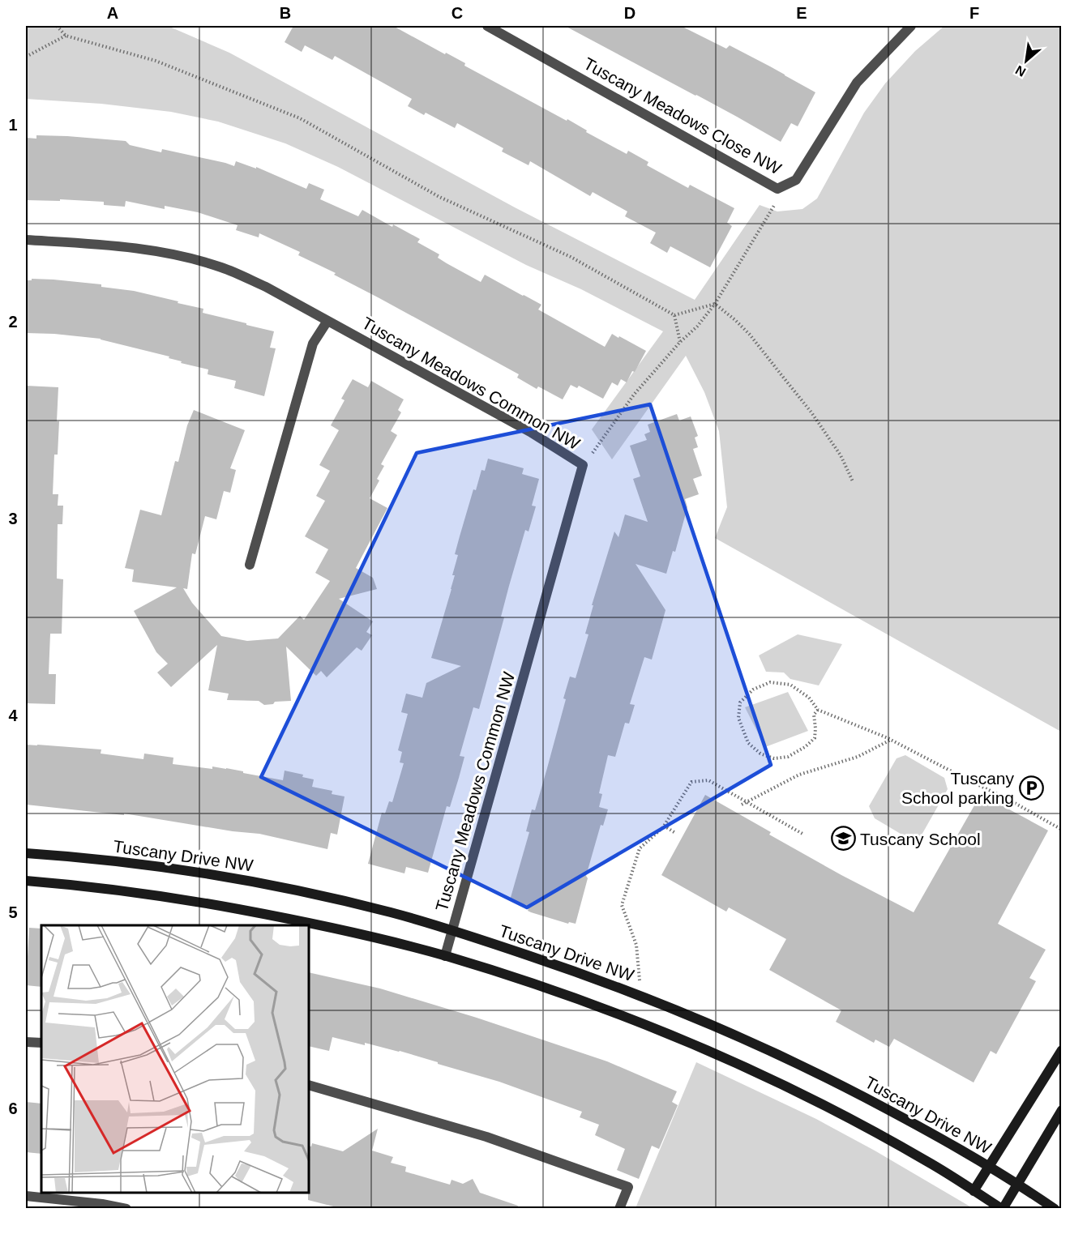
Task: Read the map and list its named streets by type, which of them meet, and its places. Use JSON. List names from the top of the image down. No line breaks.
{"streets":{"street":["Tuscany Meadows Close NW","Tuscany Meadows Common NW","Tuscany Drive NW"]},"crossings":[["Tuscany Meadows Common NW","Tuscany Drive NW"]],"places":{"parking":["Tuscany School parking"],"school or university":["Tuscany School"]},"north":"bottom left","grid":{"columns":["A","B","C","D","E","F"],"rows":["1","2","3","4","5","6"]}}
